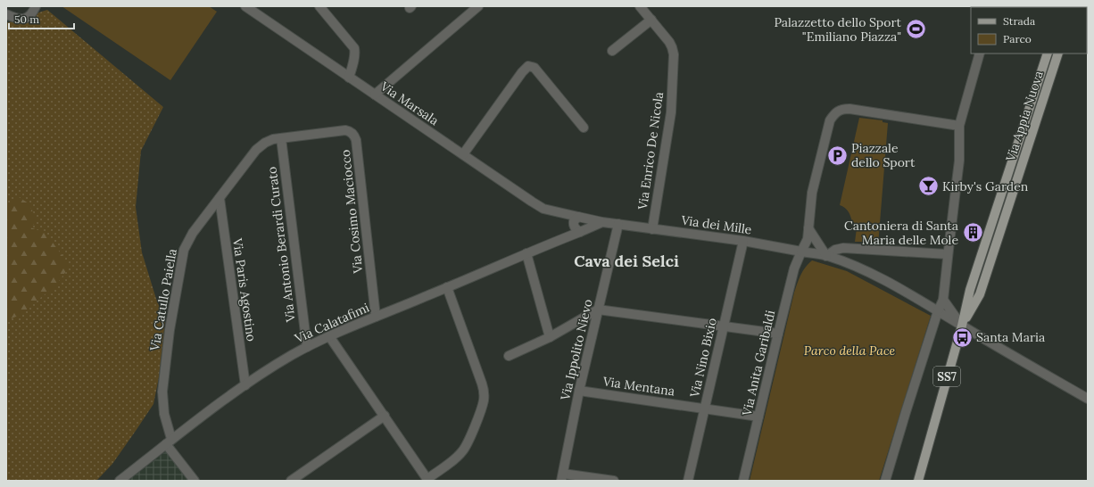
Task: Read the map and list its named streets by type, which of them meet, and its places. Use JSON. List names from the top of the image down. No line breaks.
{"streets":{"main road":["Via Appia Nuova","SS7"],"street":["Via Marsala","Via Enrico De Nicola","Via Cosimo Maciocco","Via dei Mille","Via Antonio Berardi Curato","Via Paris Agostino","Via Catullo Paiella","Via Calatafimi","Via Ippolito Nievo","Via Nino Bixio","Via Anita Garibaldi","Via Mentana"]},"crossings":[["Via Marsala","Via dei Mille"],["Via Appia Nuova","Via dei Mille"],["Via Enrico De Nicola","Via dei Mille"],["Via Cosimo Maciocco","Via Antonio Berardi Curato"],["Via Cosimo Maciocco","Via Catullo Paiella"],["Via Cosimo Maciocco","Via Calatafimi"],["Via dei Mille","Via Ippolito Nievo"],["Via dei Mille","Via Nino Bixio"],["Via dei Mille","Via Anita Garibaldi"],["Via Antonio Berardi Curato","Via Catullo Paiella"],["Via Antonio Berardi Curato","Via Calatafimi"],["Via Paris Agostino","Via Catullo Paiella"],["Via Paris Agostino","Via Calatafimi"],["Via Catullo Paiella","Via Calatafimi"],["Via Ippolito Nievo","Via Mentana"],["Via Nino Bixio","Via Mentana"],["Via Anita Garibaldi","Via Mentana"]],"districts":["Cava dei Selci"],"parks":["Parco della Pace"],"places":{"sports":["Palazzetto dello Sport \"Emiliano Piazza\""],"parking":["Piazzale dello Sport"],"bar":["Kirby's Garden"],"building":["Cantoniera di Santa Maria delle Mole"],"bus stop":["Santa Maria"]},"legend":["Strada","Parco"],"scale_bar":"50 m"}
